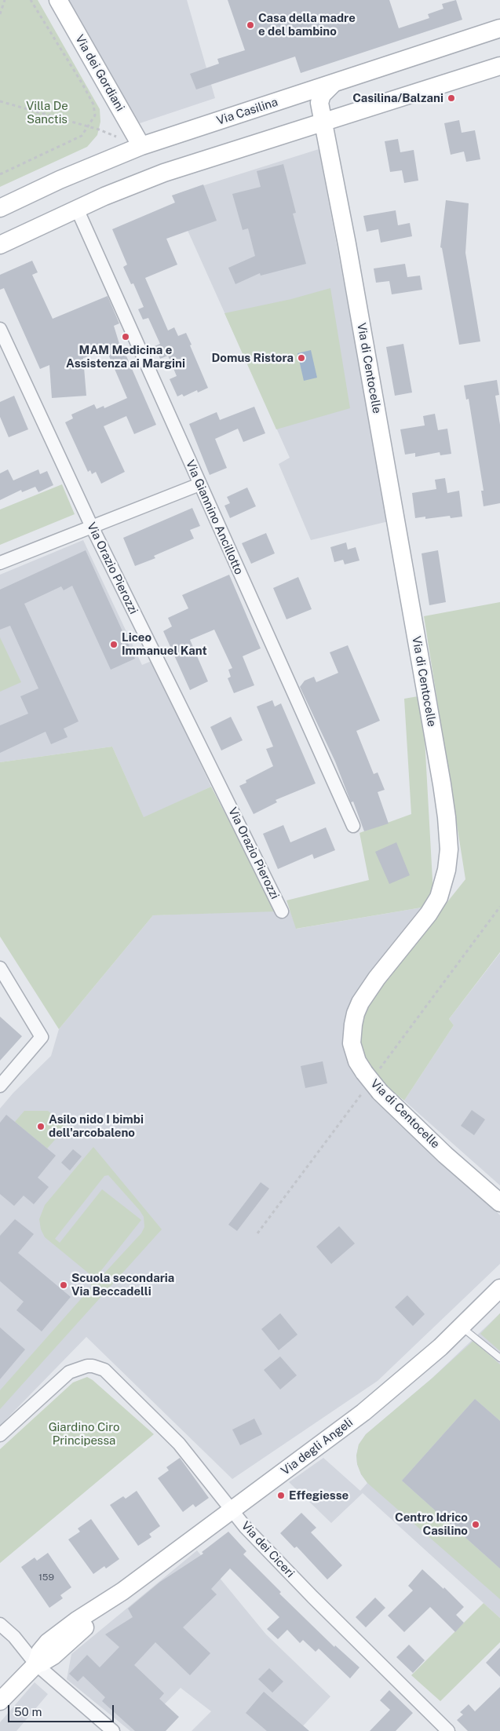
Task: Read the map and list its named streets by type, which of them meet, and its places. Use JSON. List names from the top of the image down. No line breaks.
{"streets":{"street":["Via dei Gordiani","Via Casilina","Via di Centocelle","Via Giannino Ancillotto","Via Orazio Pierozzi","Via degli Angeli","Via dei Ciceri"]},"crossings":[["Via dei Gordiani","Via Casilina"],["Via Casilina","Via di Centocelle"],["Via degli Angeli","Via dei Ciceri"]],"parks":["Villa De Sanctis","Giardino Ciro Principessa"],"places":["Casa della madre e del bambino","Casilina/Balzani","MAM Medicina e Assistenza ai Margini","Domus Ristora","Liceo Immanuel Kant","Asilo nido I bimbi dell'arcobaleno","Scuola secondaria Via Beccadelli","Effegiesse","Centro Idrico Casilino"],"house_numbers":["159"],"scale_bar":"50 m"}
